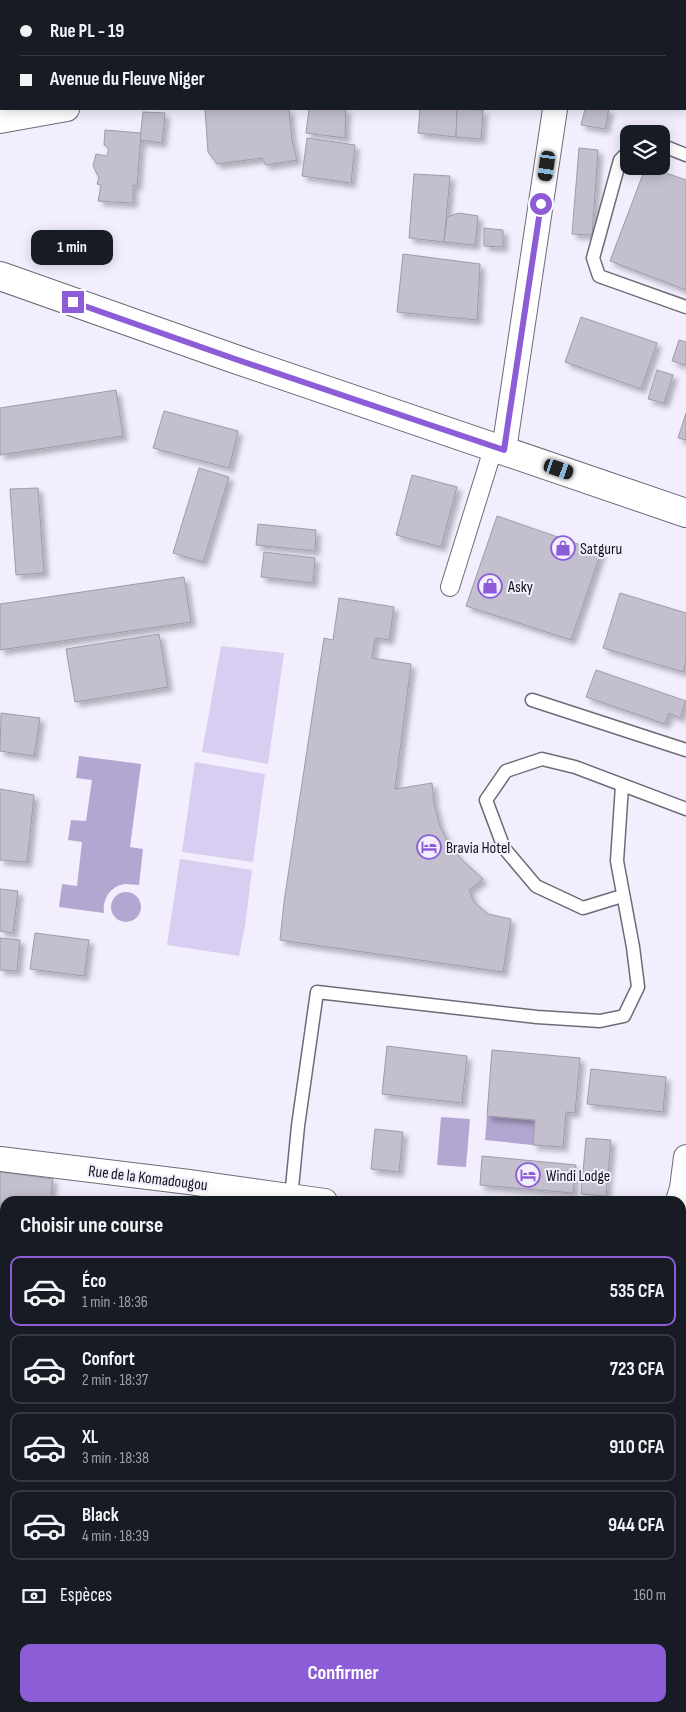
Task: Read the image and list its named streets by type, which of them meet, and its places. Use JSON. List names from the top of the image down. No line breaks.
{"streets":{"street":["Rue de la Komadougou"]},"places":{"shop":["Satguru","Asky"],"hotel":["Bravia Hotel","Windi Lodge"]},"page":{"banner":["Rue PL - 19","Avenue du Fleuve Niger"],"bubble":"1 min","heading":"Choisir une course","list":[{"name":"Éco","note":"1 min · 18:36","value":"535 CFA"},{"name":"Confort","note":"2 min · 18:37","value":"723 CFA"},{"name":"XL","note":"3 min · 18:38","value":"910 CFA"},{"name":"Black","note":"4 min · 18:39","value":"944 CFA"}],"pay":["Espèces","160 m"],"buttons":"Confirmer"}}
